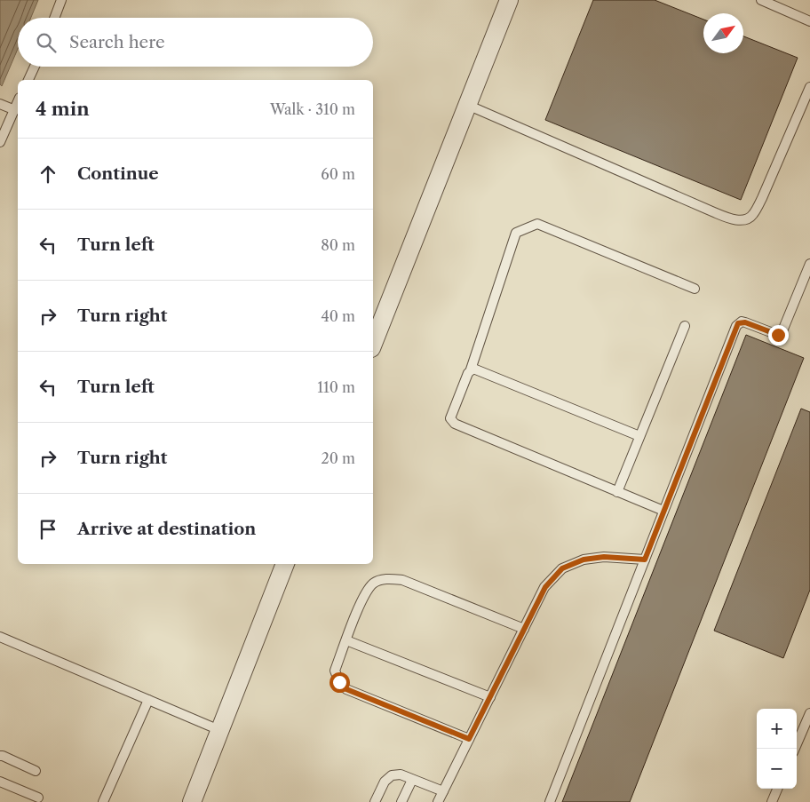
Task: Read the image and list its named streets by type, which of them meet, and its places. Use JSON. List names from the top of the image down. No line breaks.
{"north":"top right","page":{"search":"Search here","heading":["4 min","Walk · 310 m"],"list":[["Continue","60 m"],["Turn left","80 m"],["Turn right","40 m"],["Turn left","110 m"],["Turn right","20 m"],"Arrive at destination"],"map_buttons":["+","−"]}}
